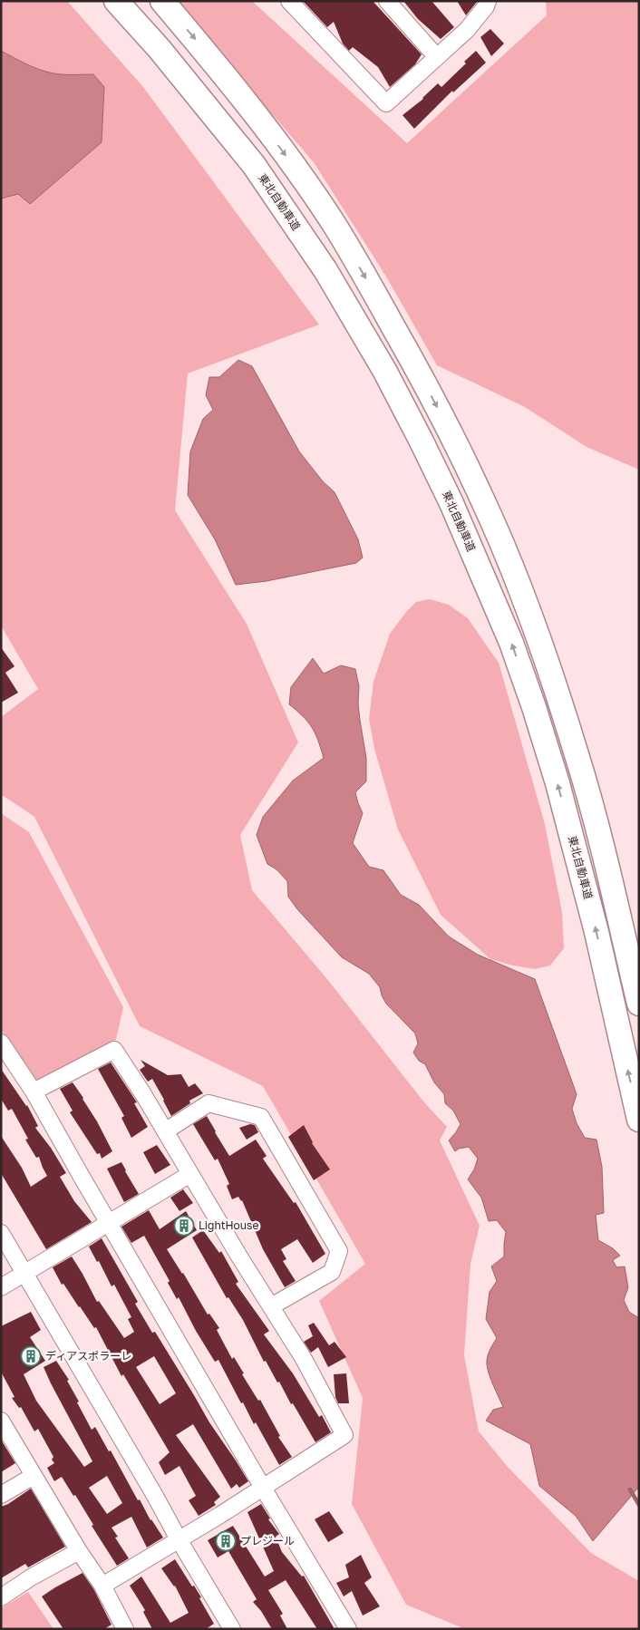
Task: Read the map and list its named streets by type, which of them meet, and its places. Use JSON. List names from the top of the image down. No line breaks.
{"streets":{"highway":["東北自動車道"]},"places":{"building":["LightHouse","ディアスポラーレ","プレジール"]}}
